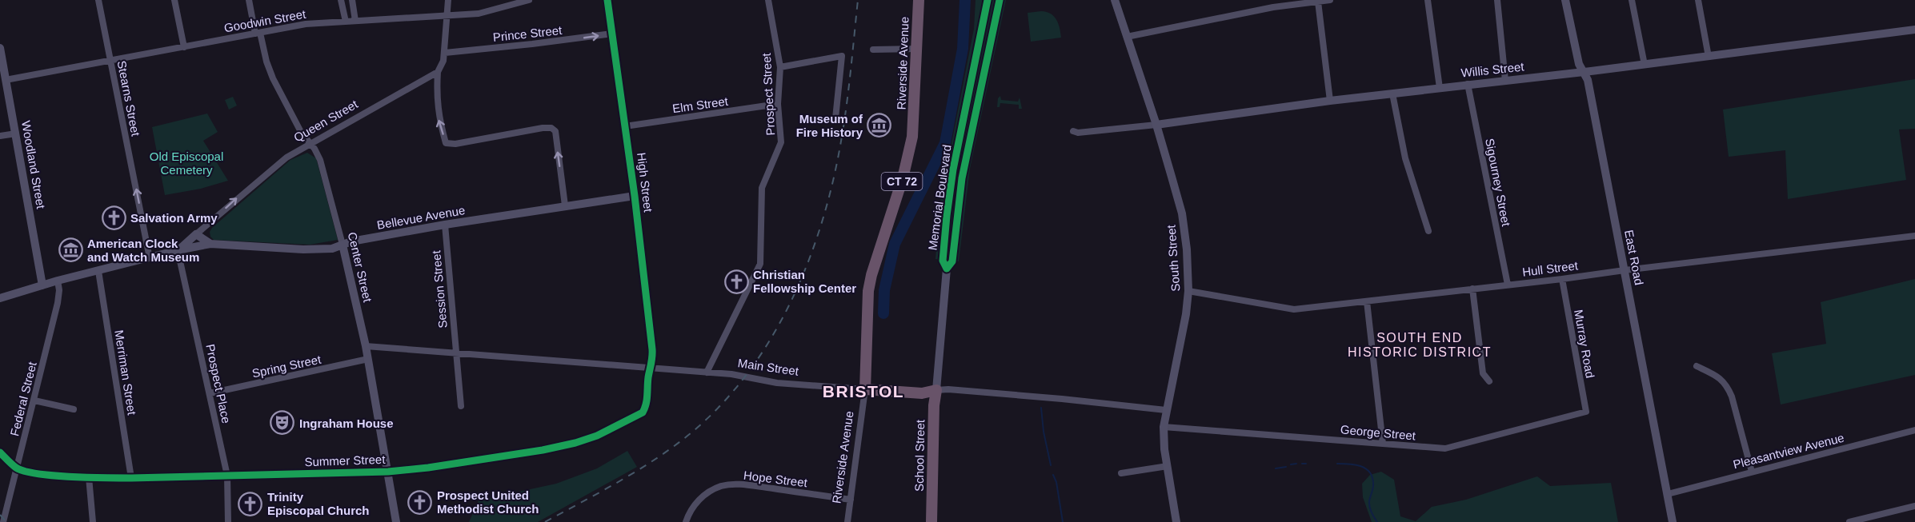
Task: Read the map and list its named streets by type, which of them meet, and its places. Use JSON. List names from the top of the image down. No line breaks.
{"streets":{"highway":["Riverside Avenue","CT 72","Main Street","School Street"],"main road":["Willis Street","Queen Street","Woodland Street","High Street","Memorial Boulevard","Bellevue Avenue","East Road","South Street","Center Street"],"street":["Goodwin Street","Prince Street","Prospect Street","Stearns Street","Elm Street","Sigourney Street","Hull Street","Session Street","Murray Road","Spring Street","Merriman Street","Prospect Place","Federal Street","George Street","Pleasantview Avenue","Summer Street","Hope Street"]},"crossings":[["Goodwin Street","Stearns Street"],["Goodwin Street","Woodland Street"],["Goodwin Street","Center Street"],["Prince Street","High Street"],["Riverside Avenue","Main Street"],["Riverside Avenue","Hope Street"],["Willis Street","Sigourney Street"],["Willis Street","East Road"],["Willis Street","South Street"],["Prospect Street","Elm Street"],["Prospect Street","Main Street"],["Stearns Street","Bellevue Avenue"],["Elm Street","High Street"],["Queen Street","Bellevue Avenue"],["Queen Street","Center Street"],["Queen Street","Prospect Place"],["Woodland Street","Bellevue Avenue"],["High Street","Bellevue Avenue"],["High Street","Main Street"],["High Street","Summer Street"],["Sigourney Street","Hull Street"],["Memorial Boulevard","Main Street"],["Memorial Boulevard","School Street"],["Bellevue Avenue","Center Street"],["Bellevue Avenue","Session Street"],["Bellevue Avenue","Merriman Street"],["Bellevue Avenue","Prospect Place"],["Bellevue Avenue","Federal Street"],["East Road","Hull Street"],["East Road","Pleasantview Avenue"],["South Street","Hull Street"],["South Street","Main Street"],["South Street","George Street"],["Center Street","Spring Street"],["Center Street","Main Street"],["Center Street","Summer Street"],["Hull Street","Murray Road"],["Session Street","Main Street"],["Murray Road","George Street"],["Spring Street","Prospect Place"],["Main Street","School Street"],["Main Street","Summer Street"],["Merriman Street","Summer Street"],["Prospect Place","Summer Street"],["Federal Street","Summer Street"]],"one_way":["Prince Street","Stearns Street","Queen Street"],"districts":["SOUTH END HISTORIC DISTRICT","BRISTOL"],"parks":["Old Episcopal Cemetery"],"places":{"museum":["Museum of Fire History","American Clock and Watch Museum"],"church":["Salvation Army","Christian Fellowship Center","Prospect United Methodist Church","Trinity Episcopal Church"],"theatre":["Ingraham House"]}}
